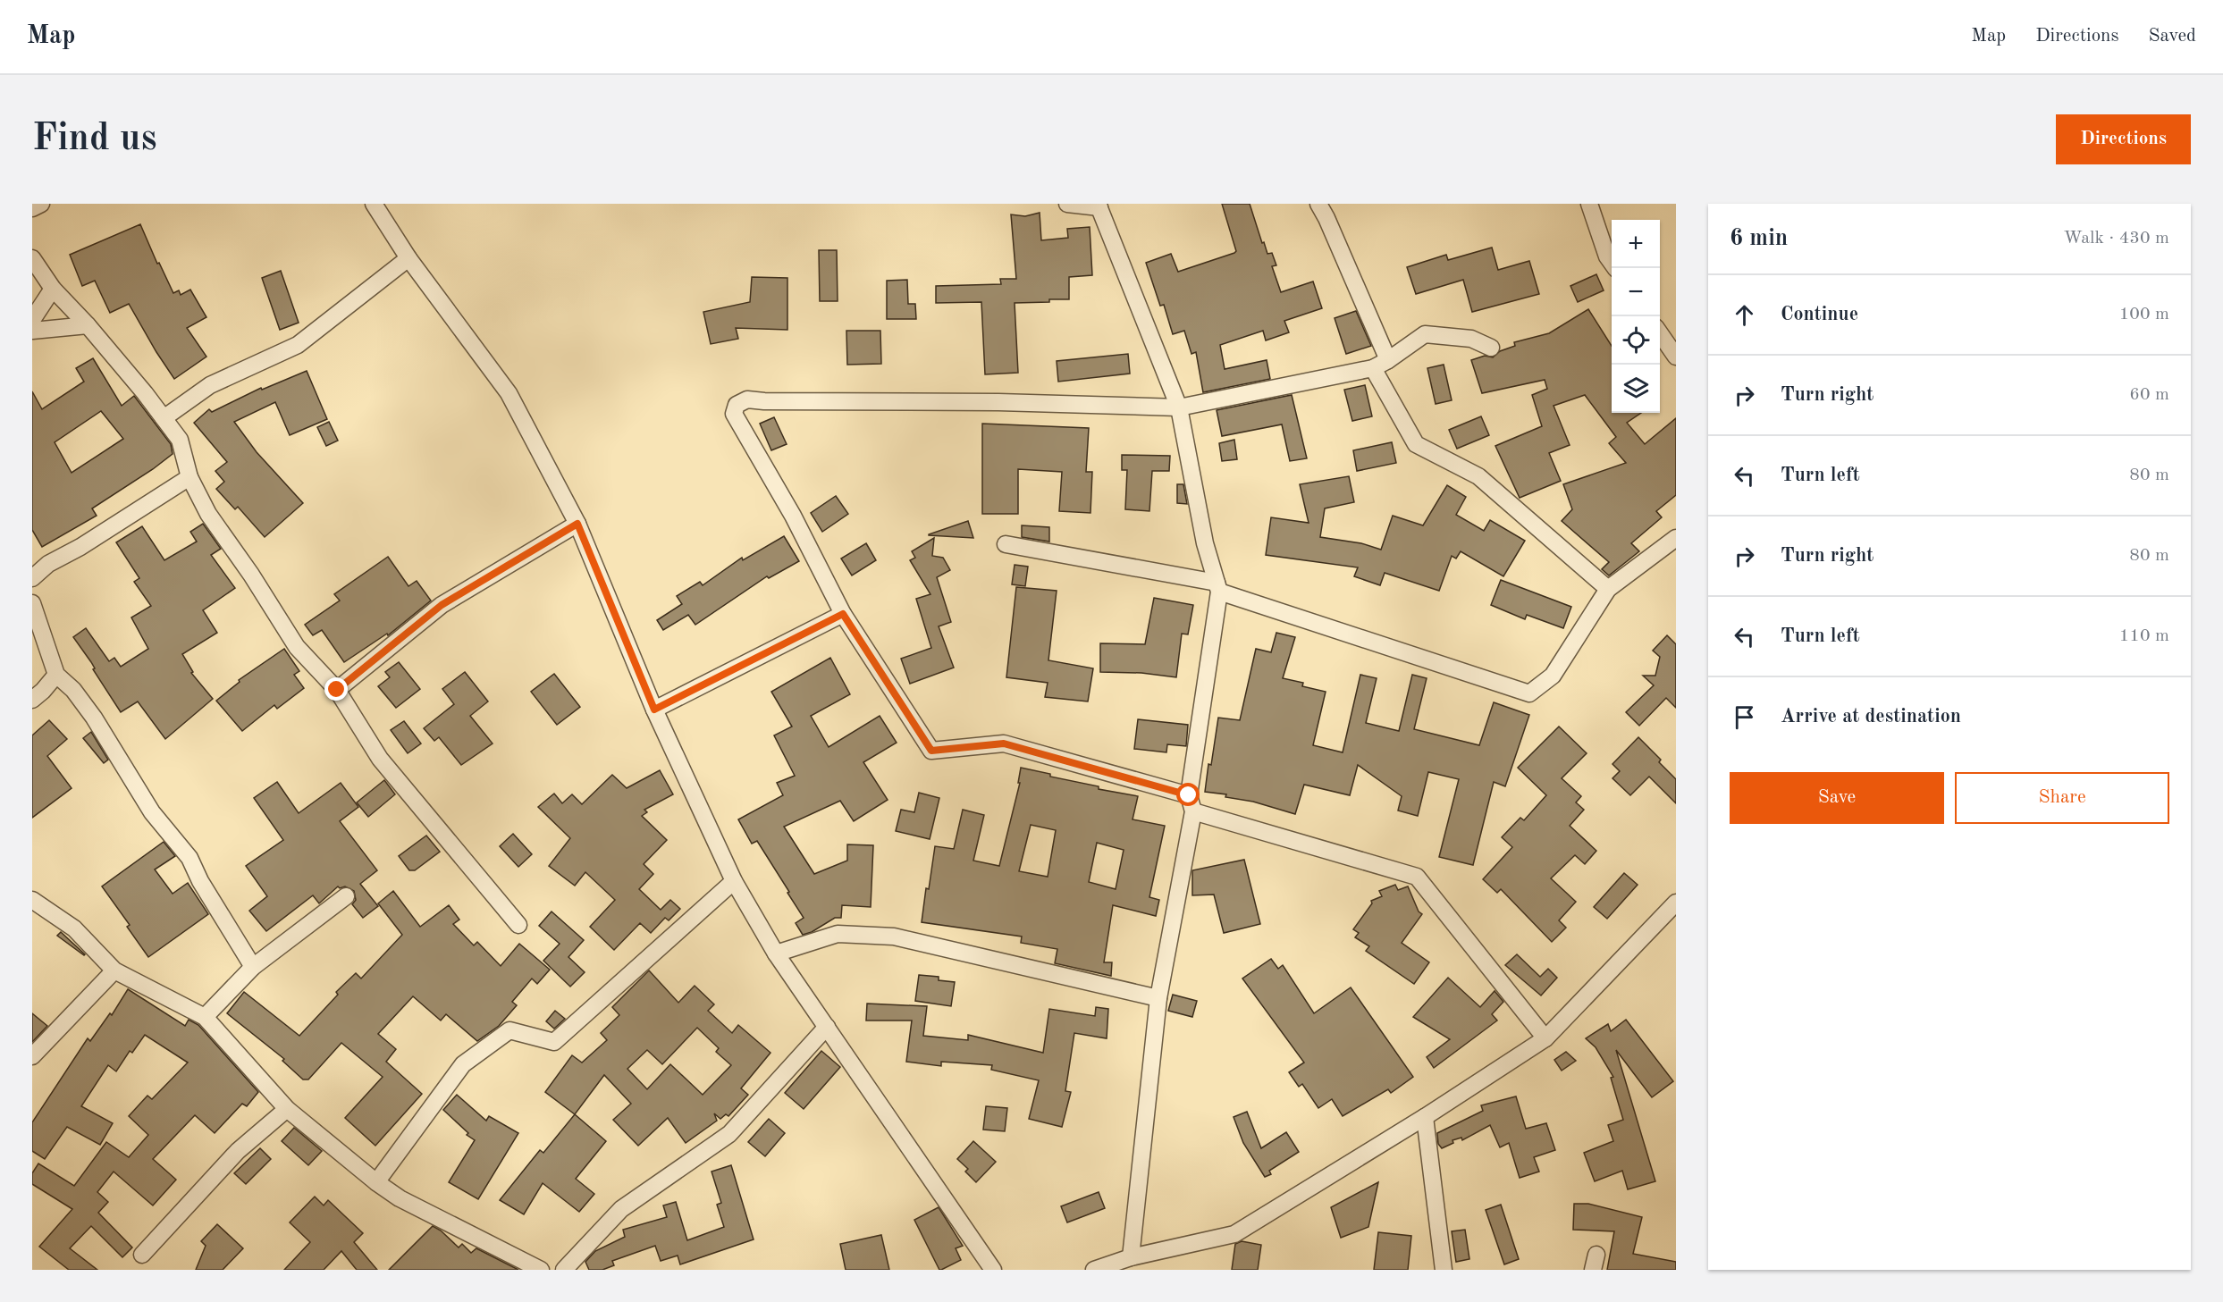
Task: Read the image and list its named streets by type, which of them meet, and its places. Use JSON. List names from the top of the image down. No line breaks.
{"page":{"header":"Map","nav":["Map","Directions","Saved"],"buttons":["Directions",["Save","Share"]],"title":"Find us","heading":["6 min","Walk · 430 m"],"map_buttons":["+","−"],"list":[["Continue","100 m"],["Turn right","60 m"],["Turn left","80 m"],["Turn right","80 m"],["Turn left","110 m"],"Arrive at destination"]}}
